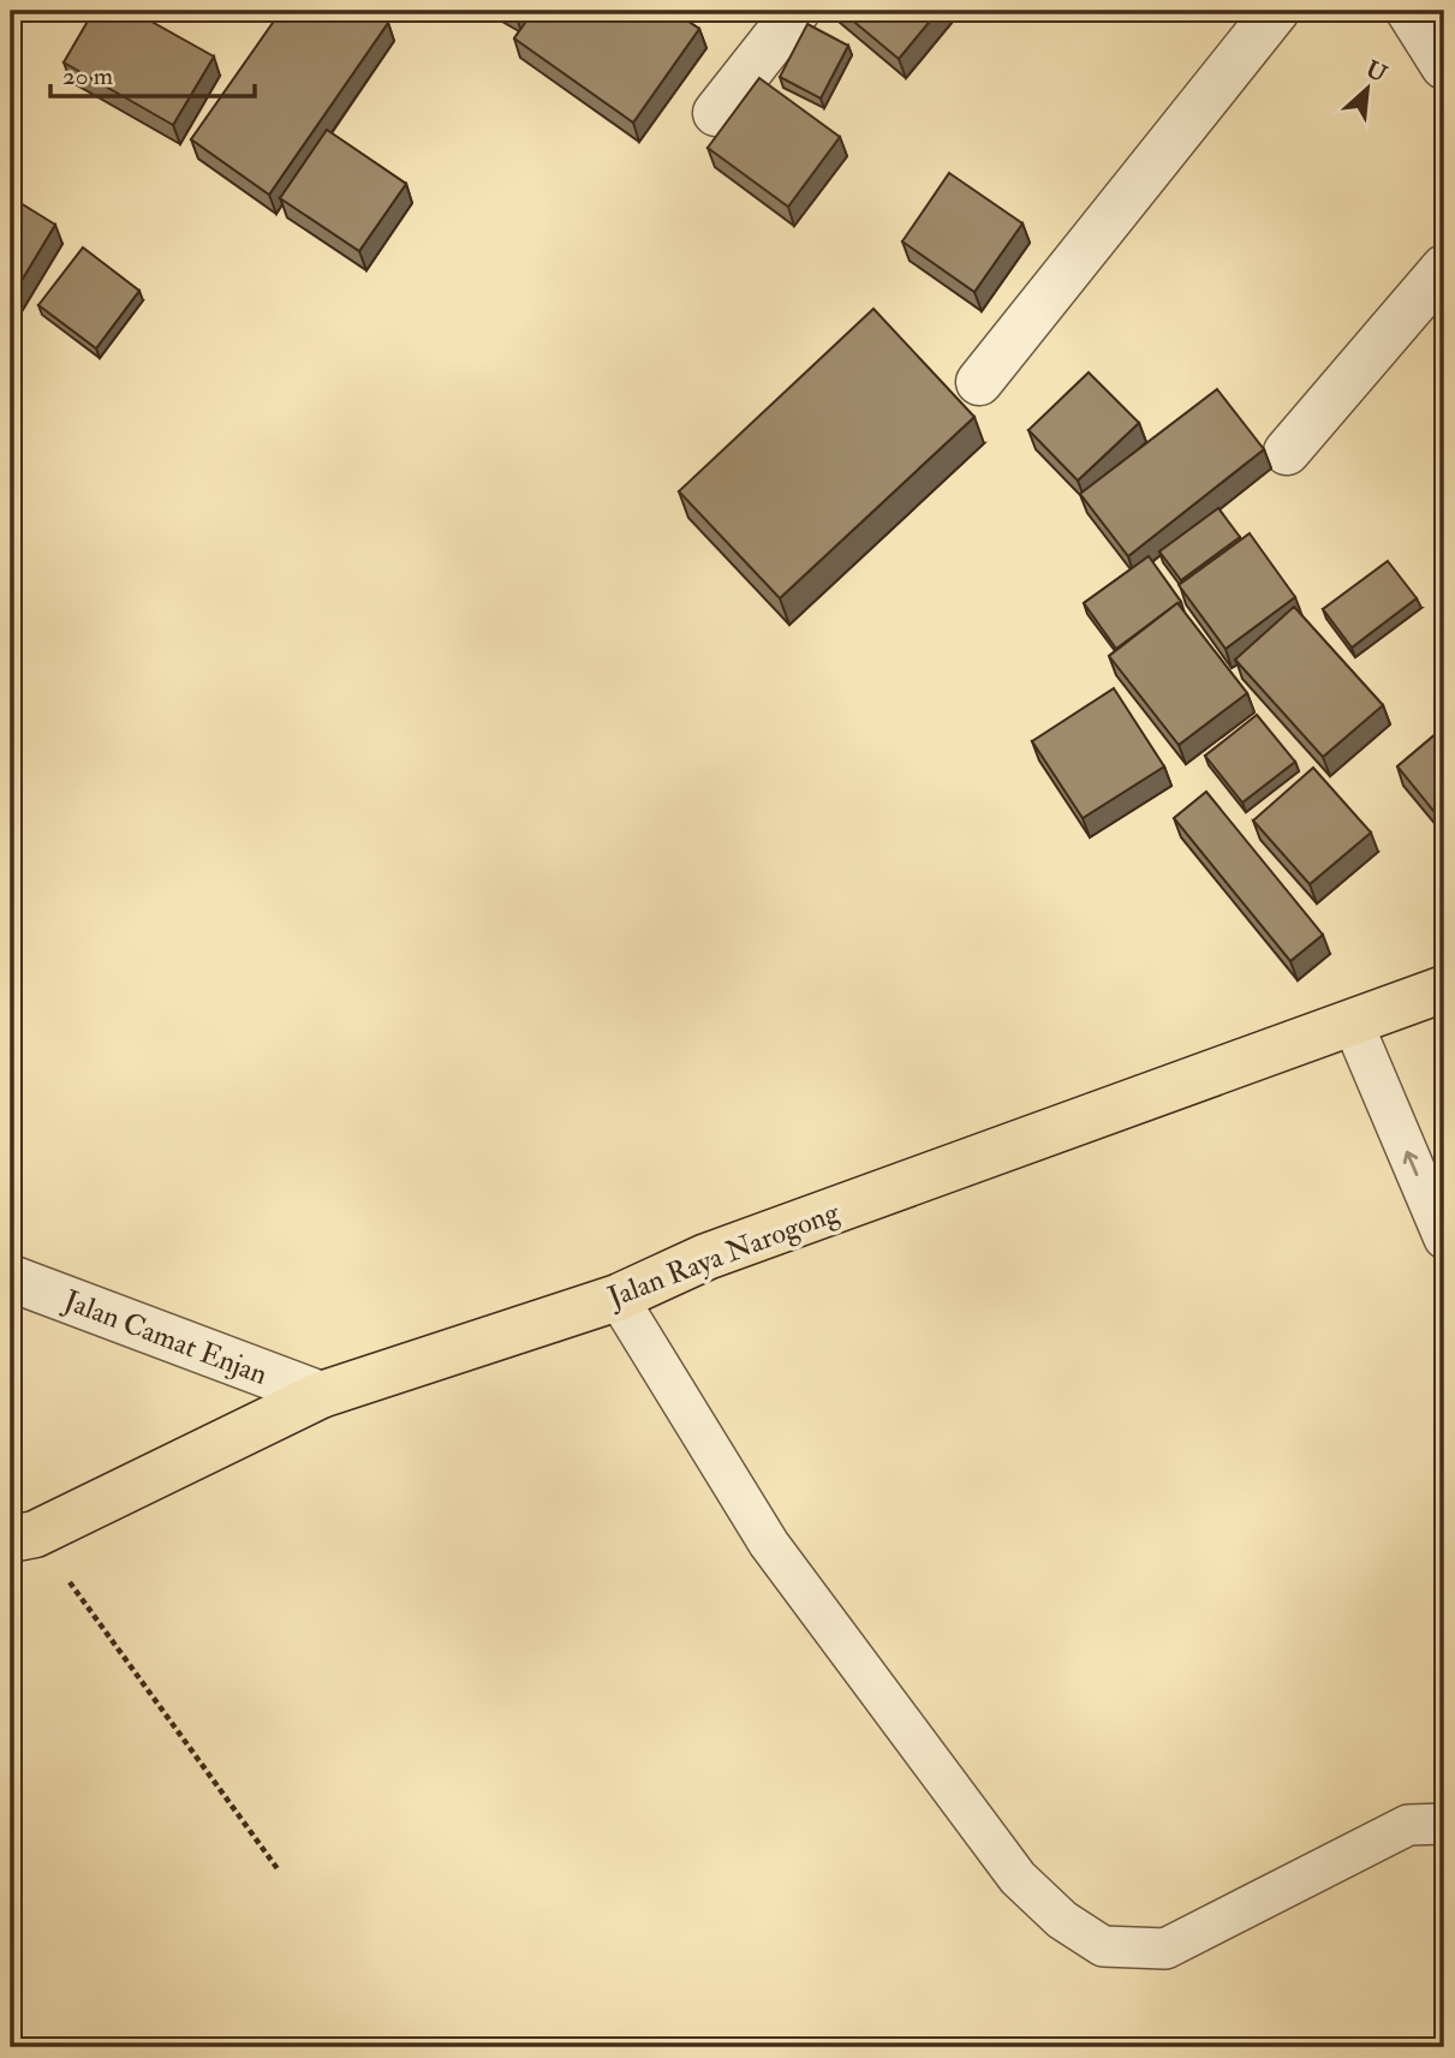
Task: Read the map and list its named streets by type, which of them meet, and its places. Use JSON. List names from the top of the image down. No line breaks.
{"streets":{"main road":["Jalan Raya Narogong"],"street":["Jalan Camat Enjan"]},"crossings":[["Jalan Raya Narogong","Jalan Camat Enjan"]],"scale_bar":"20 m","north":"top right"}
